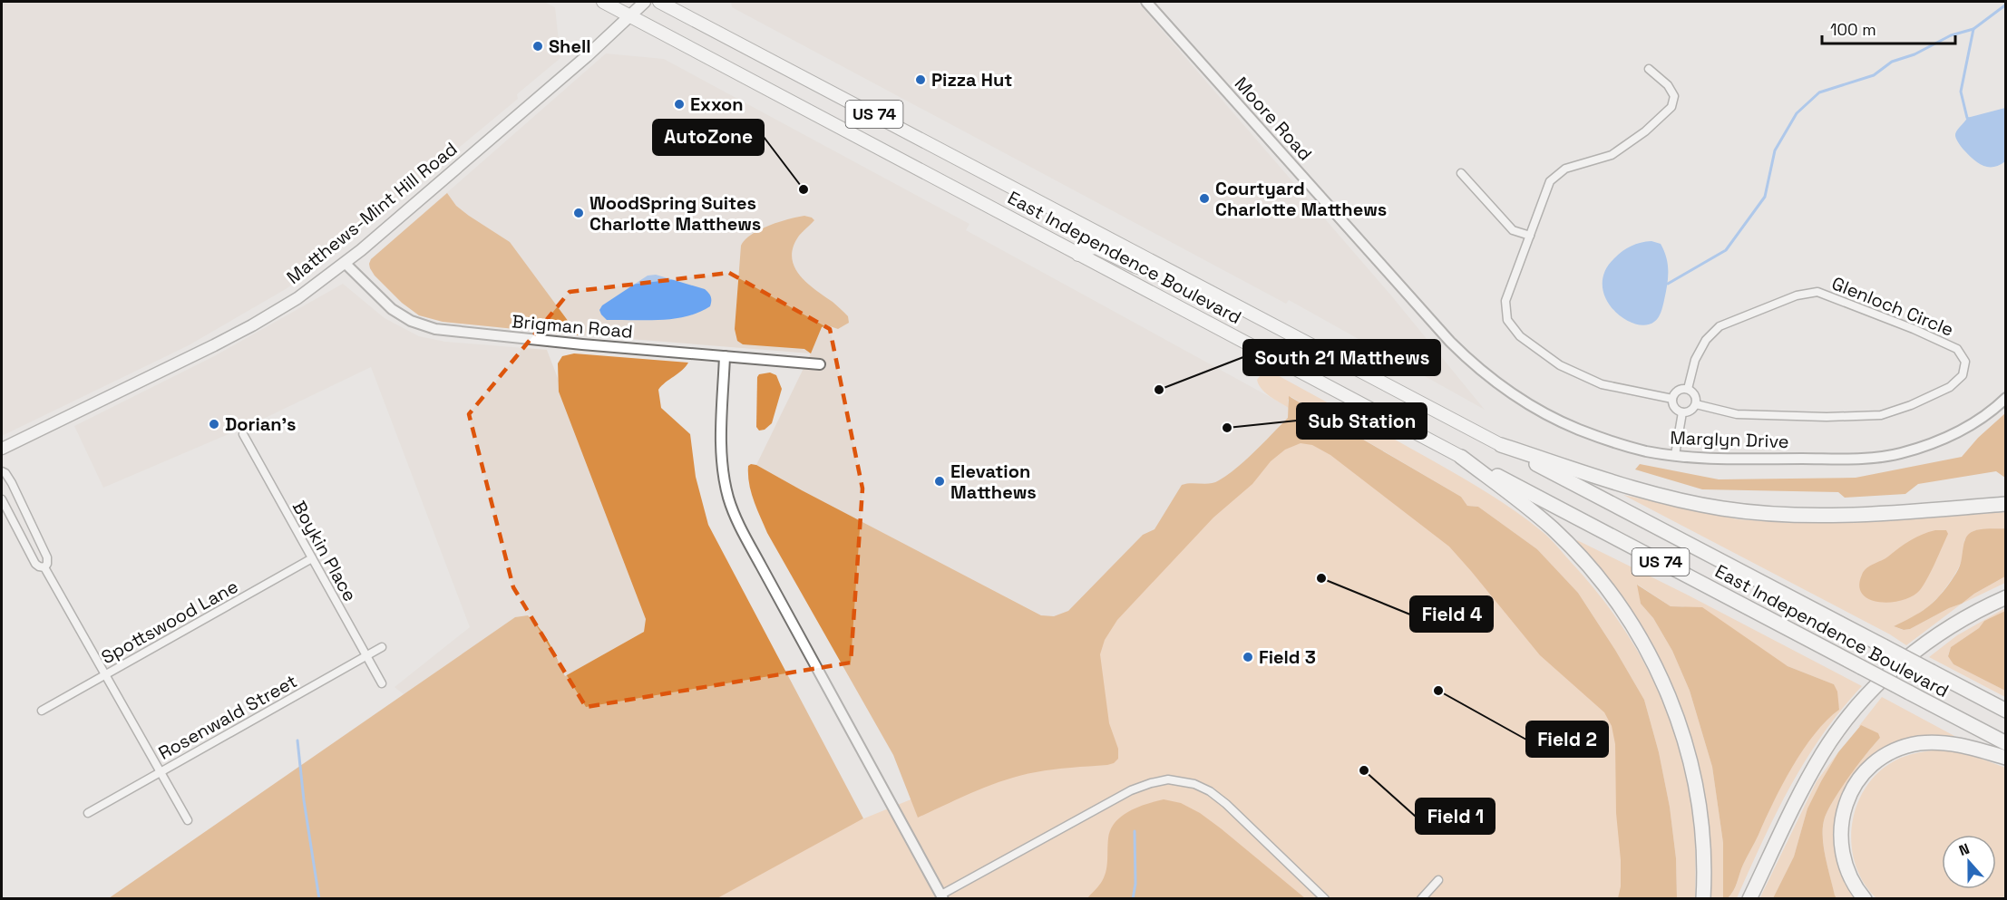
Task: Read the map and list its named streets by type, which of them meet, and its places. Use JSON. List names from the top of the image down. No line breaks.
{"streets":{"highway":["US 74","East Independence Boulevard"],"main road":["Matthews-Mint Hill Road"],"street":["Moore Road","Glenloch Circle","Brigman Road","Marglyn Drive","Boykin Place","Spottswood Lane","Rosenwald Street"]},"crossings":[["Moore Road","Marglyn Drive"],["Matthews-Mint Hill Road","East Independence Boulevard"],["Matthews-Mint Hill Road","Brigman Road"],["Boykin Place","Spottswood Lane"],["Boykin Place","Rosenwald Street"]],"places":["Shell","Pizza Hut","Exxon","AutoZone","Courtyard Charlotte Matthews","WoodSpring Suites Charlotte Matthews","South 21 Matthews","Dorian's","Sub Station","Elevation Matthews","Field 4","Field 3","Field 2","Field 1"],"scale_bar":"100 m","north":"top"}
